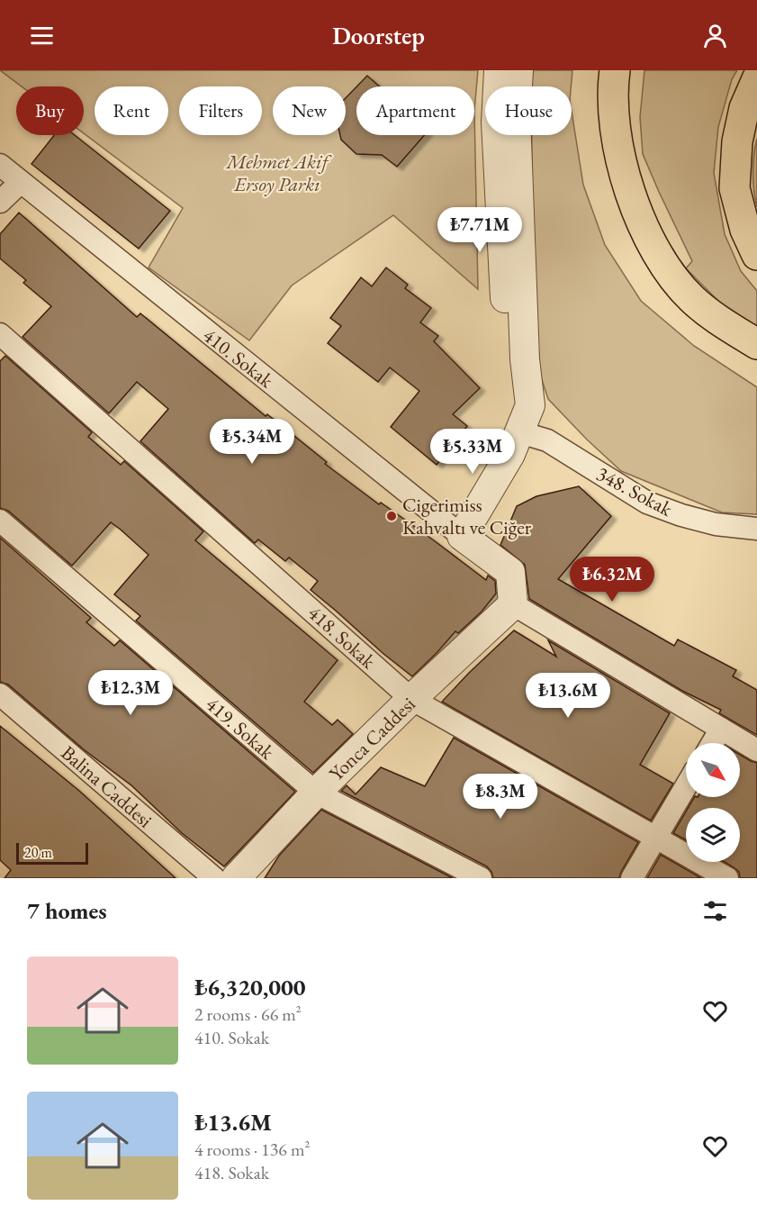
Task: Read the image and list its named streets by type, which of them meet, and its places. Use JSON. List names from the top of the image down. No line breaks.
{"streets":{"street":["410. Sokak","348. Sokak","418. Sokak","419. Sokak","Yonca Caddesi","Balina Caddesi"]},"crossings":[["410. Sokak","Yonca Caddesi"],["418. Sokak","Yonca Caddesi"],["419. Sokak","Yonca Caddesi"]],"parks":["Mehmet Akif Ersoy Parkı"],"places":["Cigerimiss Kahvaltı ve Ciğer"],"scale_bar":"20 m","north":"bottom right","page":{"header":"Doorstep","chip":["Buy","Rent","Filters","New","Apartment","House"],"price":["₺7.71M","₺5.34M","₺5.33M","₺6.32M","₺12.3M","₺13.6M","₺8.3M"],"scale":"20 m","heading":"7 homes","list":[{"name":"₺6,320,000","note":"2 rooms · 66 m² · 410. Sokak"},{"name":"₺13.6M","note":"4 rooms · 136 m² · 418. Sokak"}]}}
